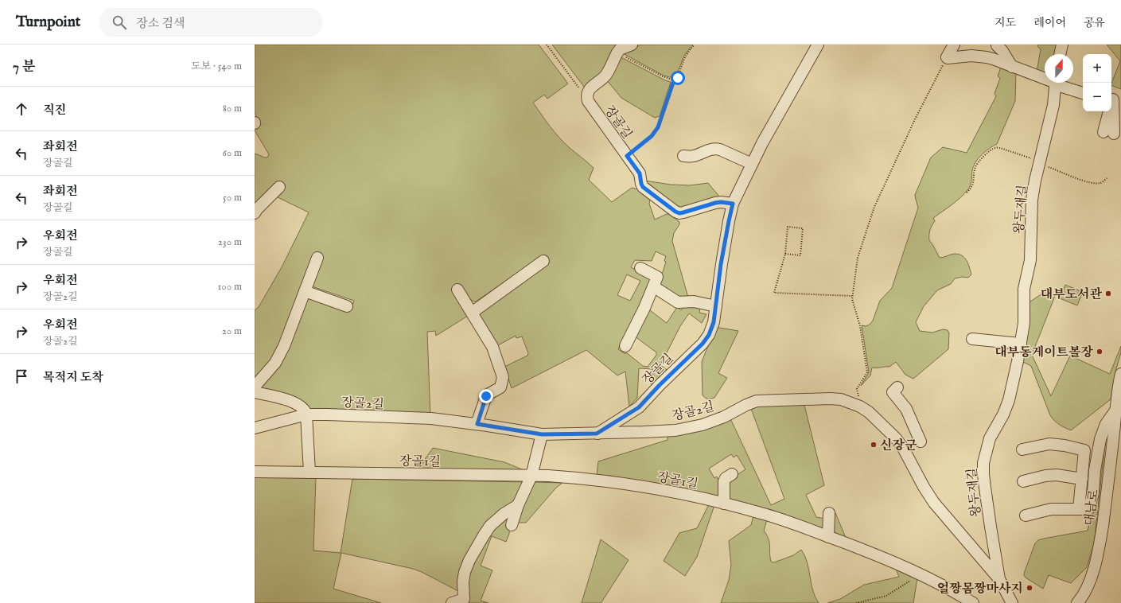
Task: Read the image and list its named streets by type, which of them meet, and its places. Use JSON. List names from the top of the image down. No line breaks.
{"streets":{"street":["장골길","왕두재길","장골2길","장골1길","대남로"]},"crossings":[["장골길","장골2길"],["왕두재길","장골2길"]],"places":["대부도서관","대부동게이트볼장","신장군","얼짱몸짱마사지"],"north":"top","page":{"header":"Turnpoint","search":"장소 검색","nav":["지도","레이어","공유"],"heading":["7 분","도보 · 540 m"],"map_buttons":["+","−"],"list":[["직진","80 m"],["좌회전","장골길","60 m"],["좌회전","장골길","50 m"],["우회전","장골길","230 m"],["우회전","장골2길","100 m"],["우회전","장골2길","20 m"],"목적지 도착"]}}
